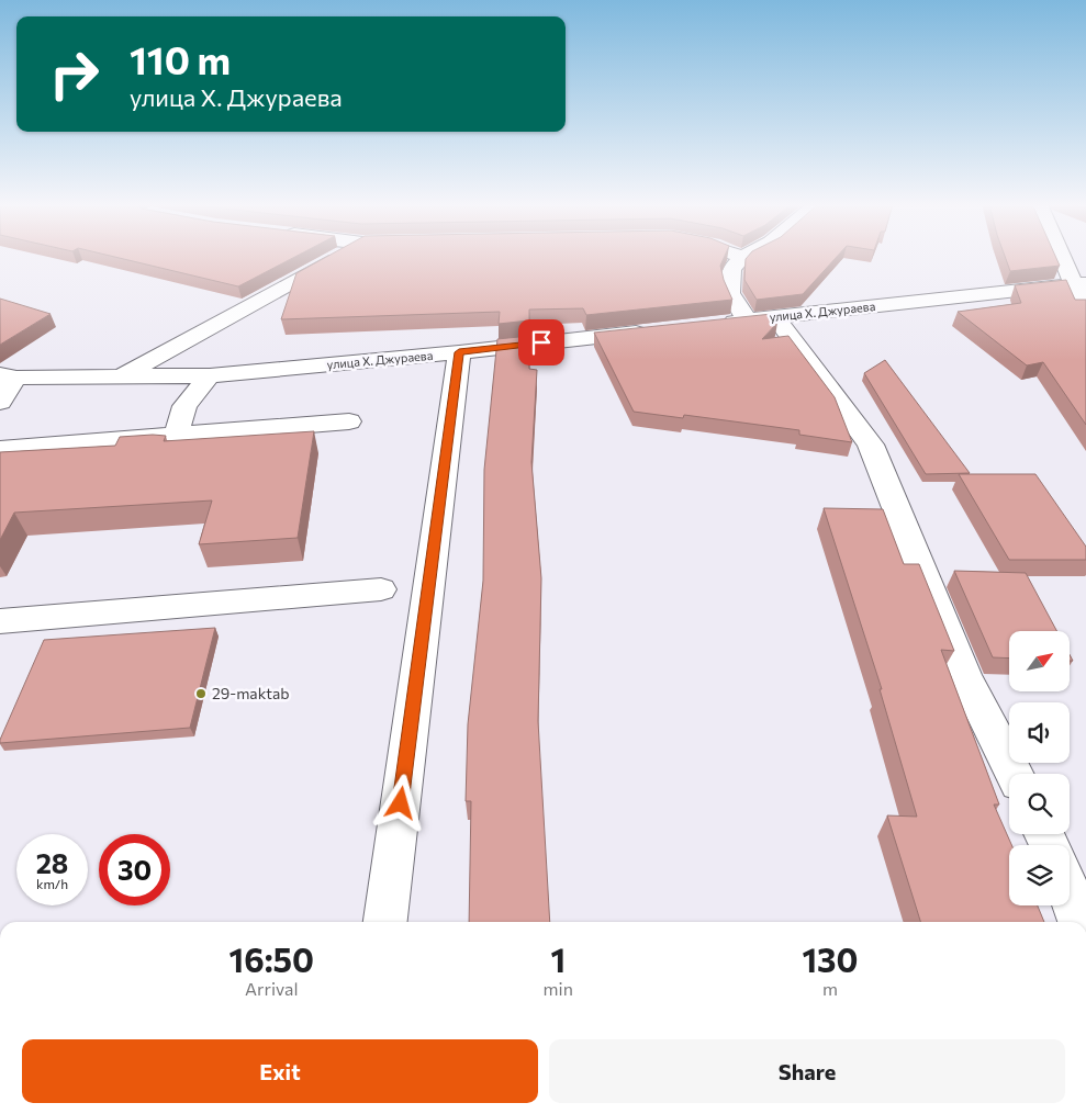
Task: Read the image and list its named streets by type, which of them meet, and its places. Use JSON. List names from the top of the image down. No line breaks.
{"streets":{"street":["улица Х. Джураева"]},"places":["29-maktab"],"north":"top right","page":{"turn":["110 m","улица Х. Джураева"],"speed":"28 km/h","limit":"30","eta":["16:50","Arrival","1","min","130","m"],"buttons":["Exit","Share"]}}
